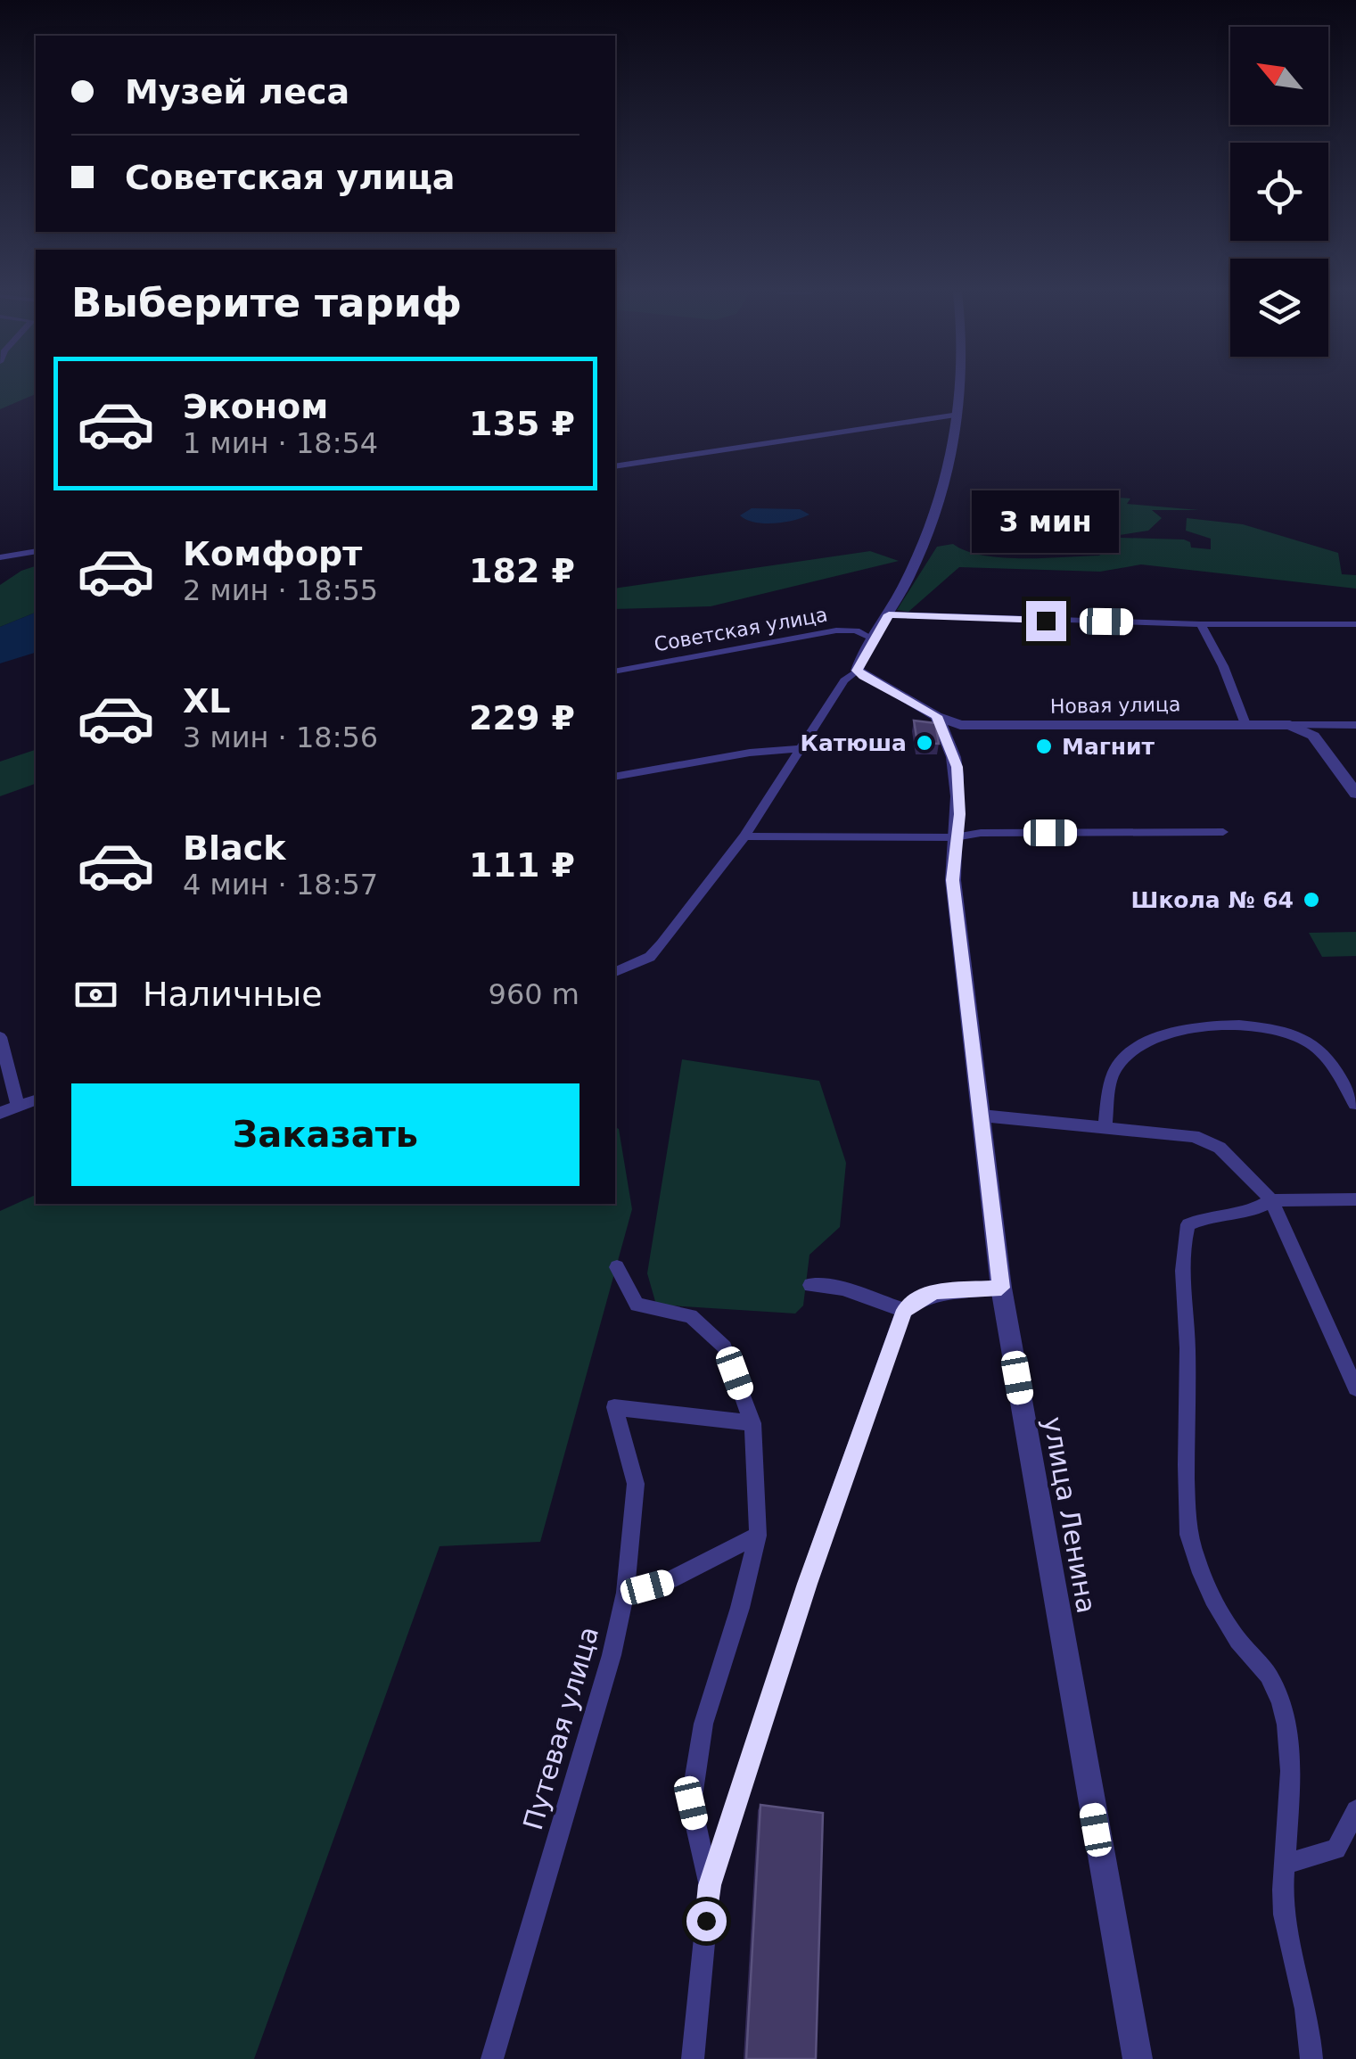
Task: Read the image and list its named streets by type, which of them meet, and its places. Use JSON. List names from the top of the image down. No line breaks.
{"streets":{"street":["Советская улица","Новая улица","улица Ленина","Путевая улица"]},"crossings":[["Новая улица","улица Ленина"]],"places":["Катюша","Магнит","Школа № 64"],"north":"top left","page":{"banner":["Музей леса","Советская улица"],"heading":"Выберите тариф","list":[{"name":"Эконом","note":"1 мин · 18:54","value":"135 ₽"},{"name":"Комфорт","note":"2 мин · 18:55","value":"182 ₽"},{"name":"XL","note":"3 мин · 18:56","value":"229 ₽"},{"name":"Black","note":"4 мин · 18:57","value":"111 ₽"}],"bubble":"3 мин","pay":["Наличные","960 m"],"buttons":"Заказать"}}
